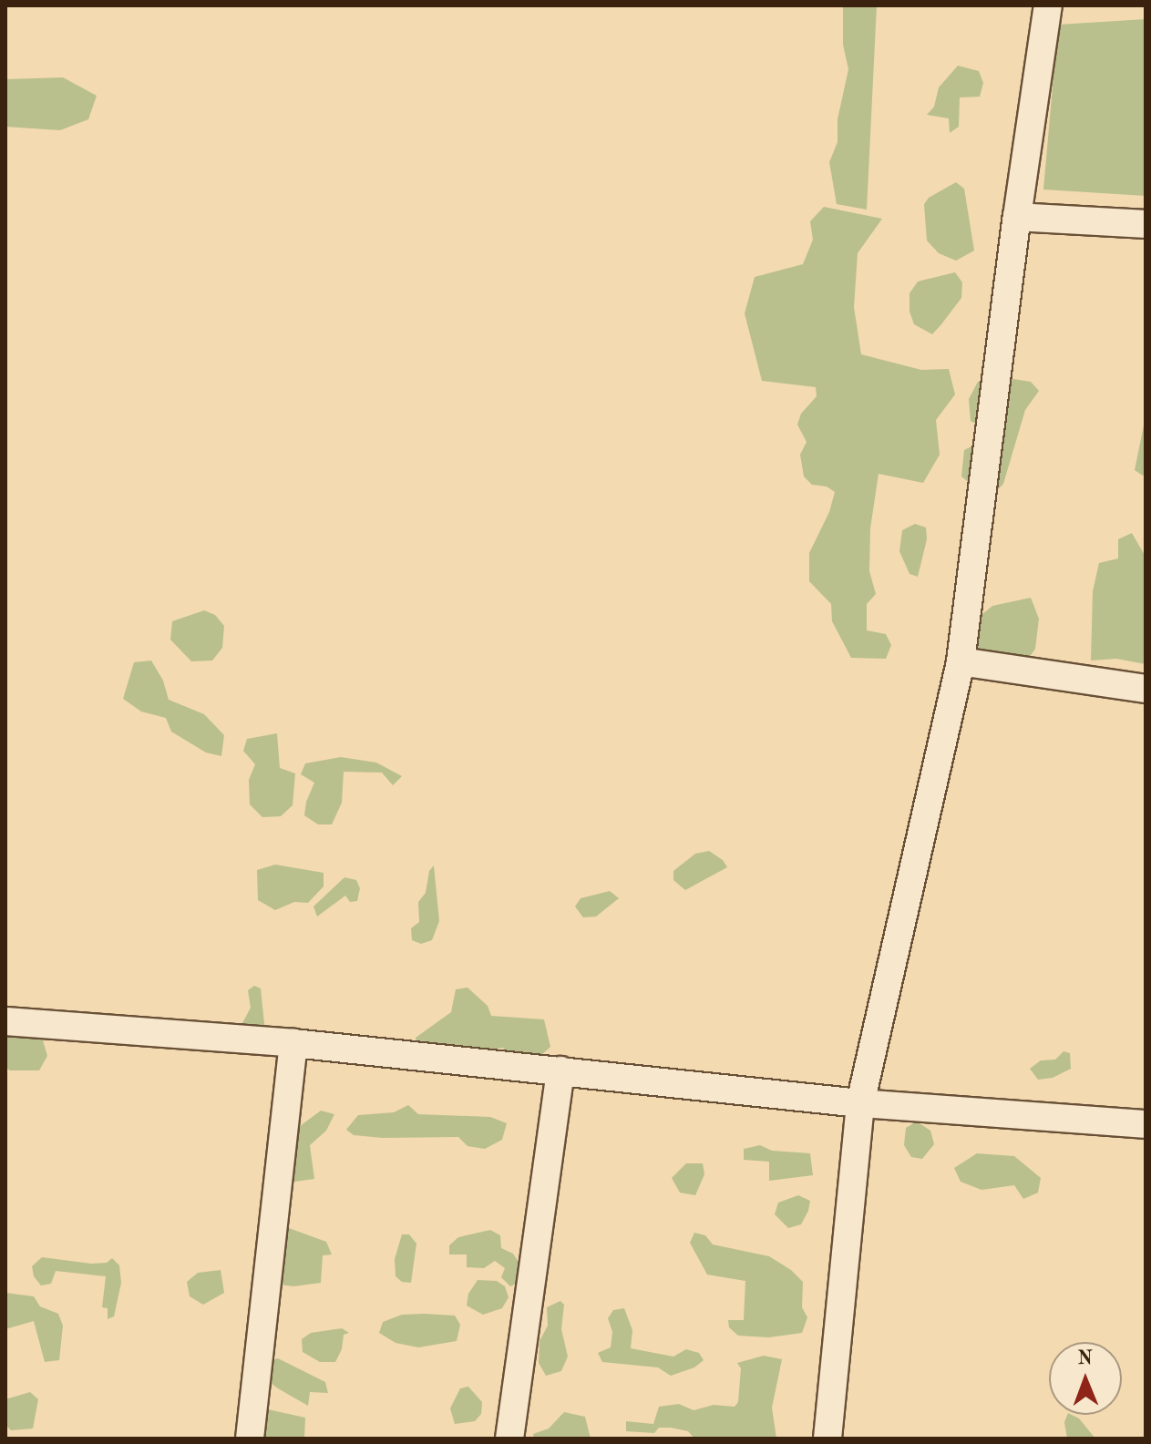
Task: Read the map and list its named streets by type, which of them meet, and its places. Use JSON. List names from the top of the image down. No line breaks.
{"north":"top"}
